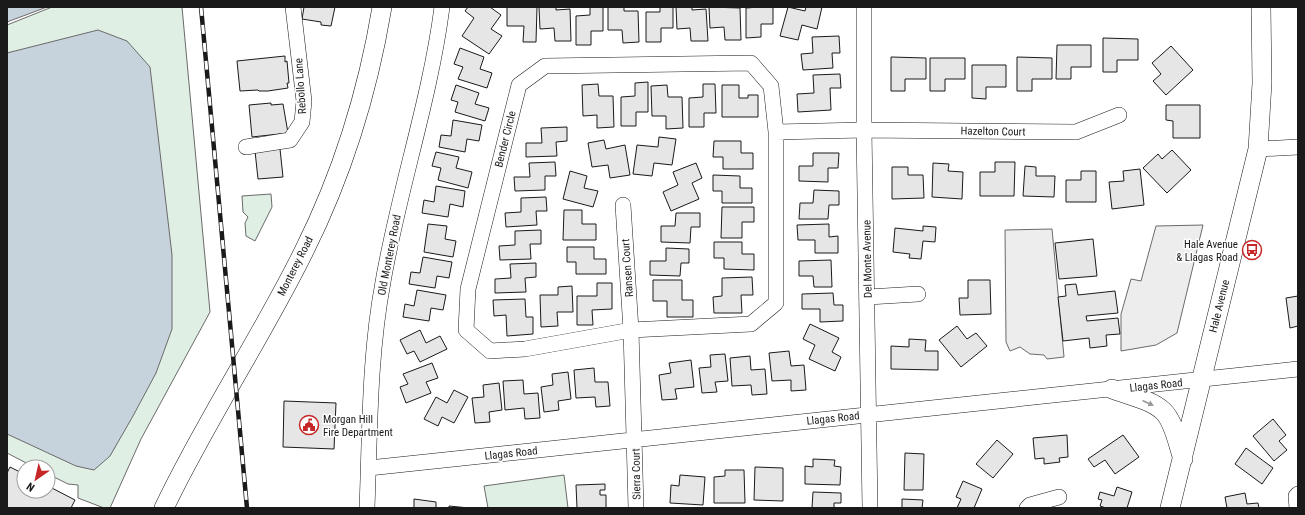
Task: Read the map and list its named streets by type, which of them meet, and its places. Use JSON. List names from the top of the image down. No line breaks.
{"streets":{"main road":["Monterey Road","Hale Avenue"],"street":["Rebollo Lane","Hazelton Court","Bender Circle","Old Monterey Road","Del Monte Avenue","Ransen Court","Llagas Road","Sierra Court"]},"crossings":[["Hazelton Court","Del Monte Avenue"],["Bender Circle","Ransen Court"],["Old Monterey Road","Llagas Road"],["Del Monte Avenue","Llagas Road"],["Hale Avenue","Llagas Road"],["Llagas Road","Sierra Court"]],"places":{"bus stop":["Hale Avenue & Llagas Road"],"public building":["Morgan Hill Fire Department"]},"north":"bottom left"}
